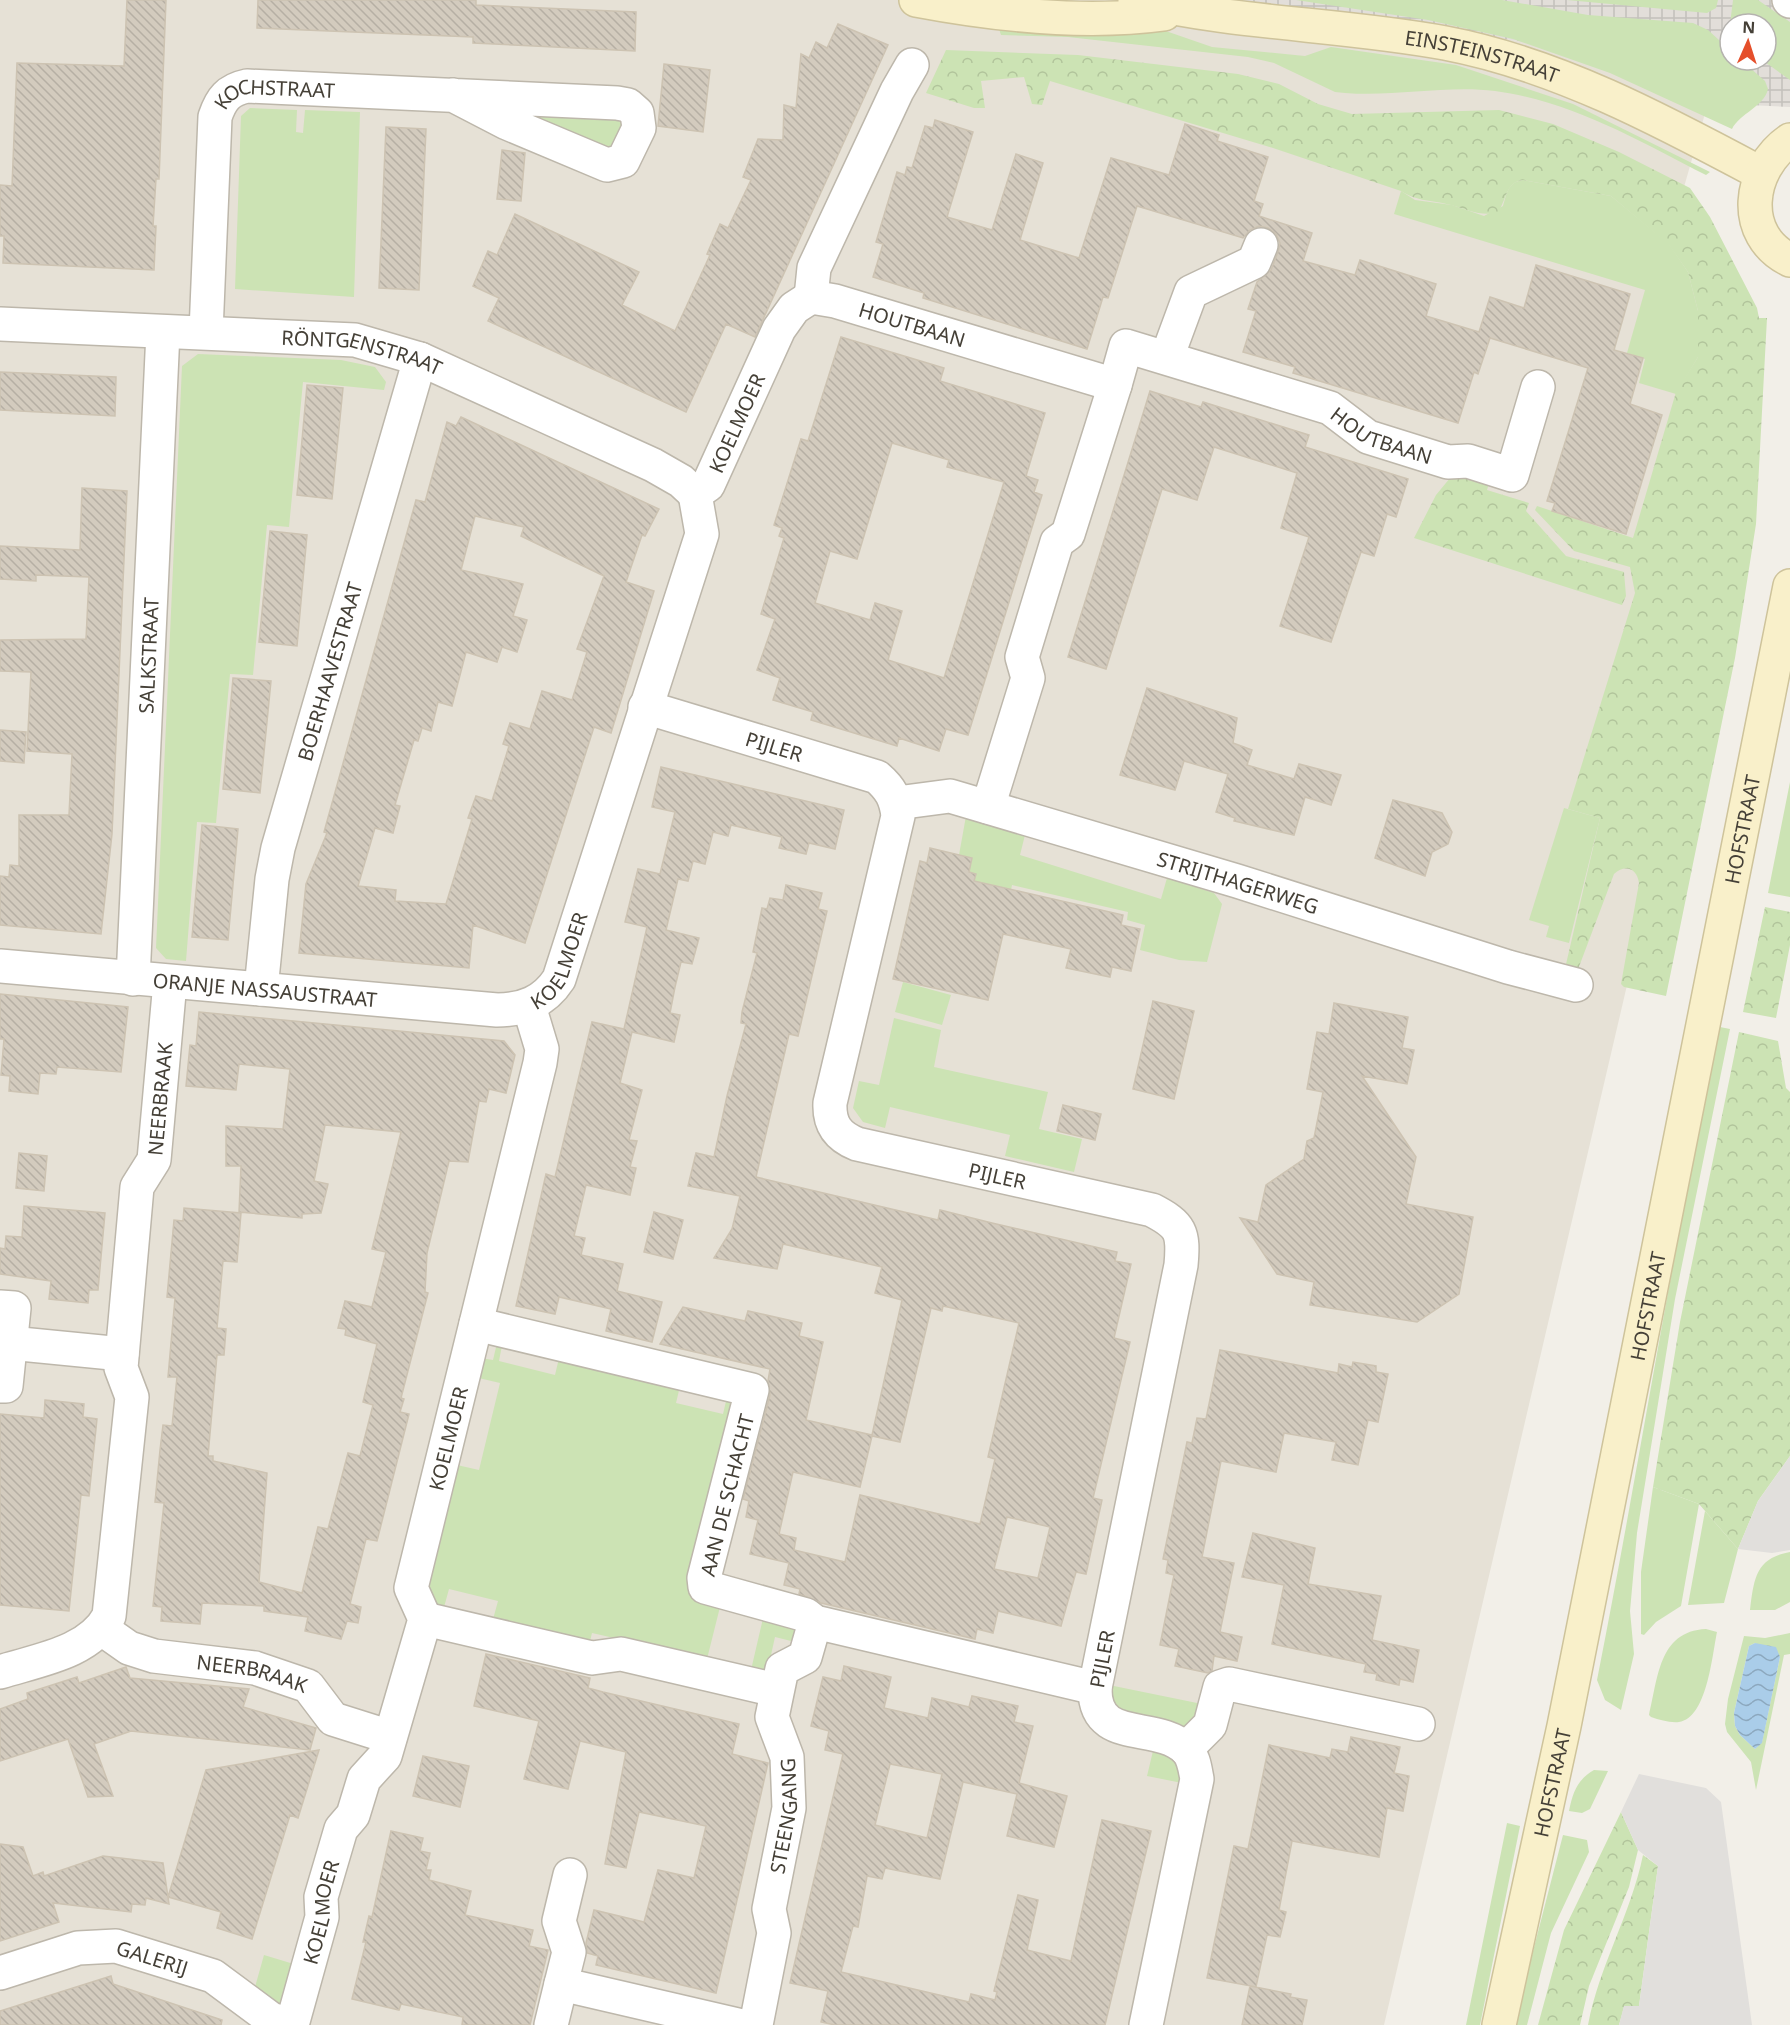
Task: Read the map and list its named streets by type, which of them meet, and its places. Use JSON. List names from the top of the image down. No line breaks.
{"streets":{"main road":["EINSTEINSTRAAT","HOFSTRAAT"],"street":["KOCHSTRAAT","HOUTBAAN","RÖNTGENSTRAAT","KOELMOER","SALKSTRAAT","BOERHAAVESTRAAT","PIJLER","STRIJTHAGERWEG","ORANJE NASSAUSTRAAT","NEERBRAAK","AAN DE SCHACHT","STEENGANG","GALERIJ"]},"crossings":[["KOCHSTRAAT","RÖNTGENSTRAAT"],["HOUTBAAN","KOELMOER"],["HOUTBAAN","STRIJTHAGERWEG"],["RÖNTGENSTRAAT","KOELMOER"],["RÖNTGENSTRAAT","SALKSTRAAT"],["RÖNTGENSTRAAT","BOERHAAVESTRAAT"],["KOELMOER","PIJLER"],["KOELMOER","ORANJE NASSAUSTRAAT"],["KOELMOER","NEERBRAAK"],["KOELMOER","AAN DE SCHACHT"],["KOELMOER","GALERIJ"],["SALKSTRAAT","ORANJE NASSAUSTRAAT"],["BOERHAAVESTRAAT","ORANJE NASSAUSTRAAT"],["PIJLER","STRIJTHAGERWEG"],["PIJLER","AAN DE SCHACHT"],["ORANJE NASSAUSTRAAT","NEERBRAAK"],["AAN DE SCHACHT","STEENGANG"]],"north":"top"}
